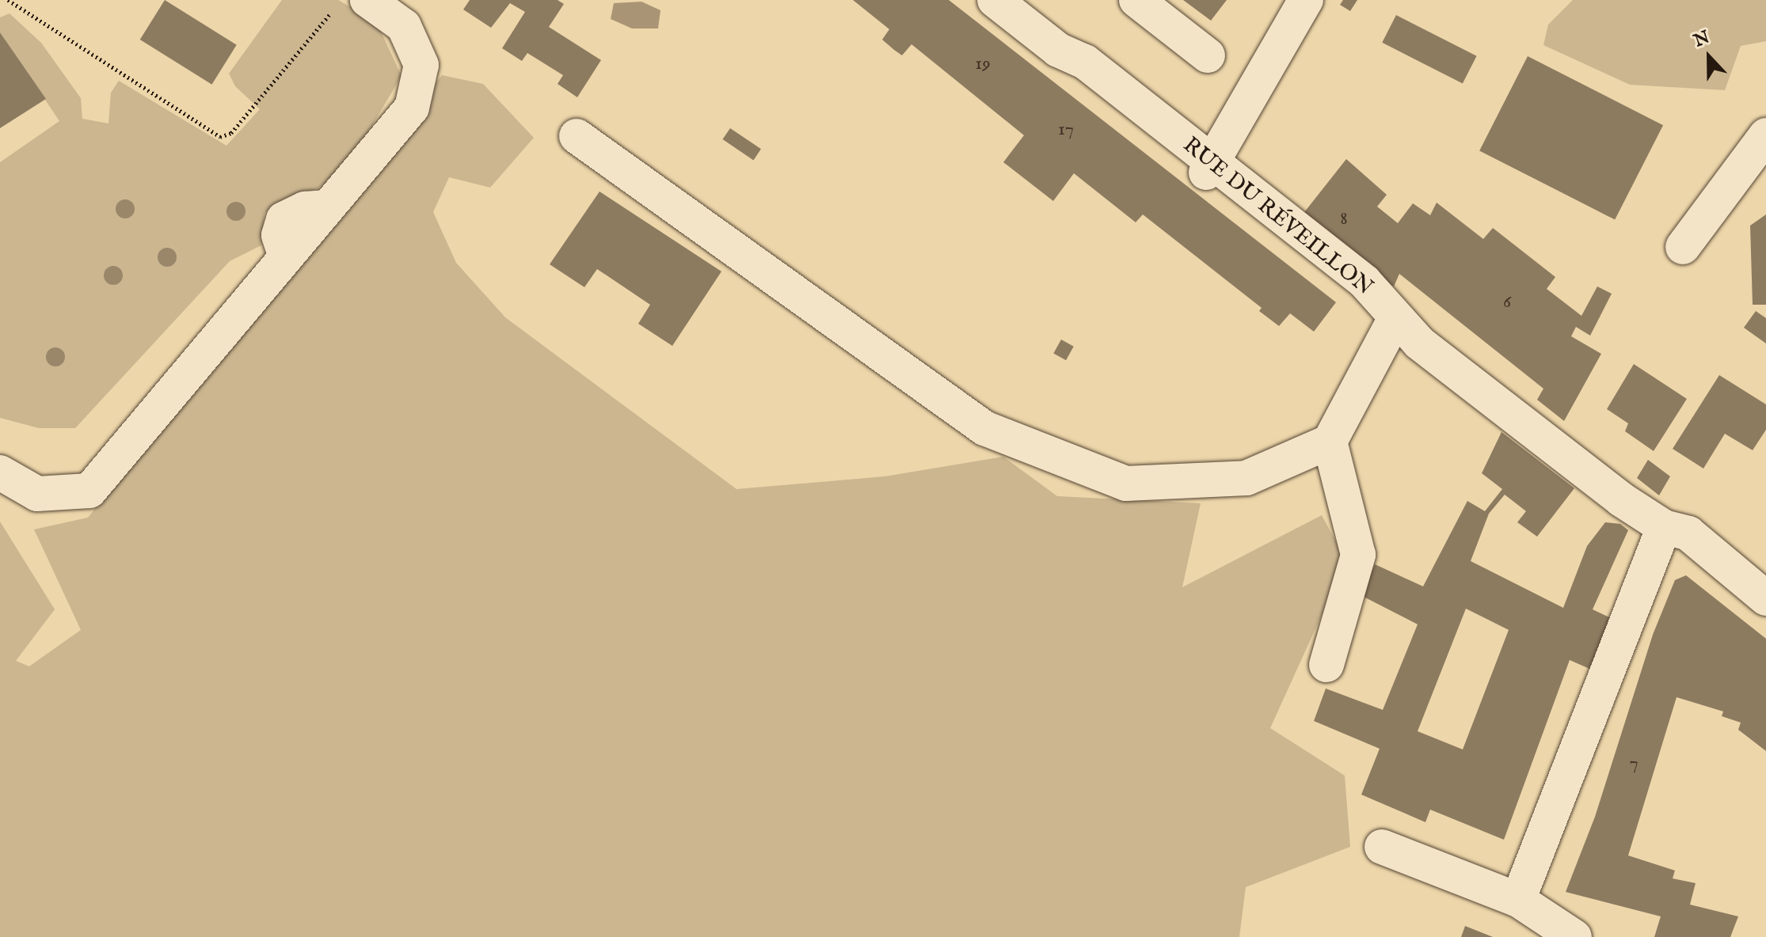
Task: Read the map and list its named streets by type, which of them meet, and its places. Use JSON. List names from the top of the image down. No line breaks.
{"streets":{"street":["RUE DU RÉVEILLON"]},"house_numbers":["19","17","8","6","7"],"north":"top"}
